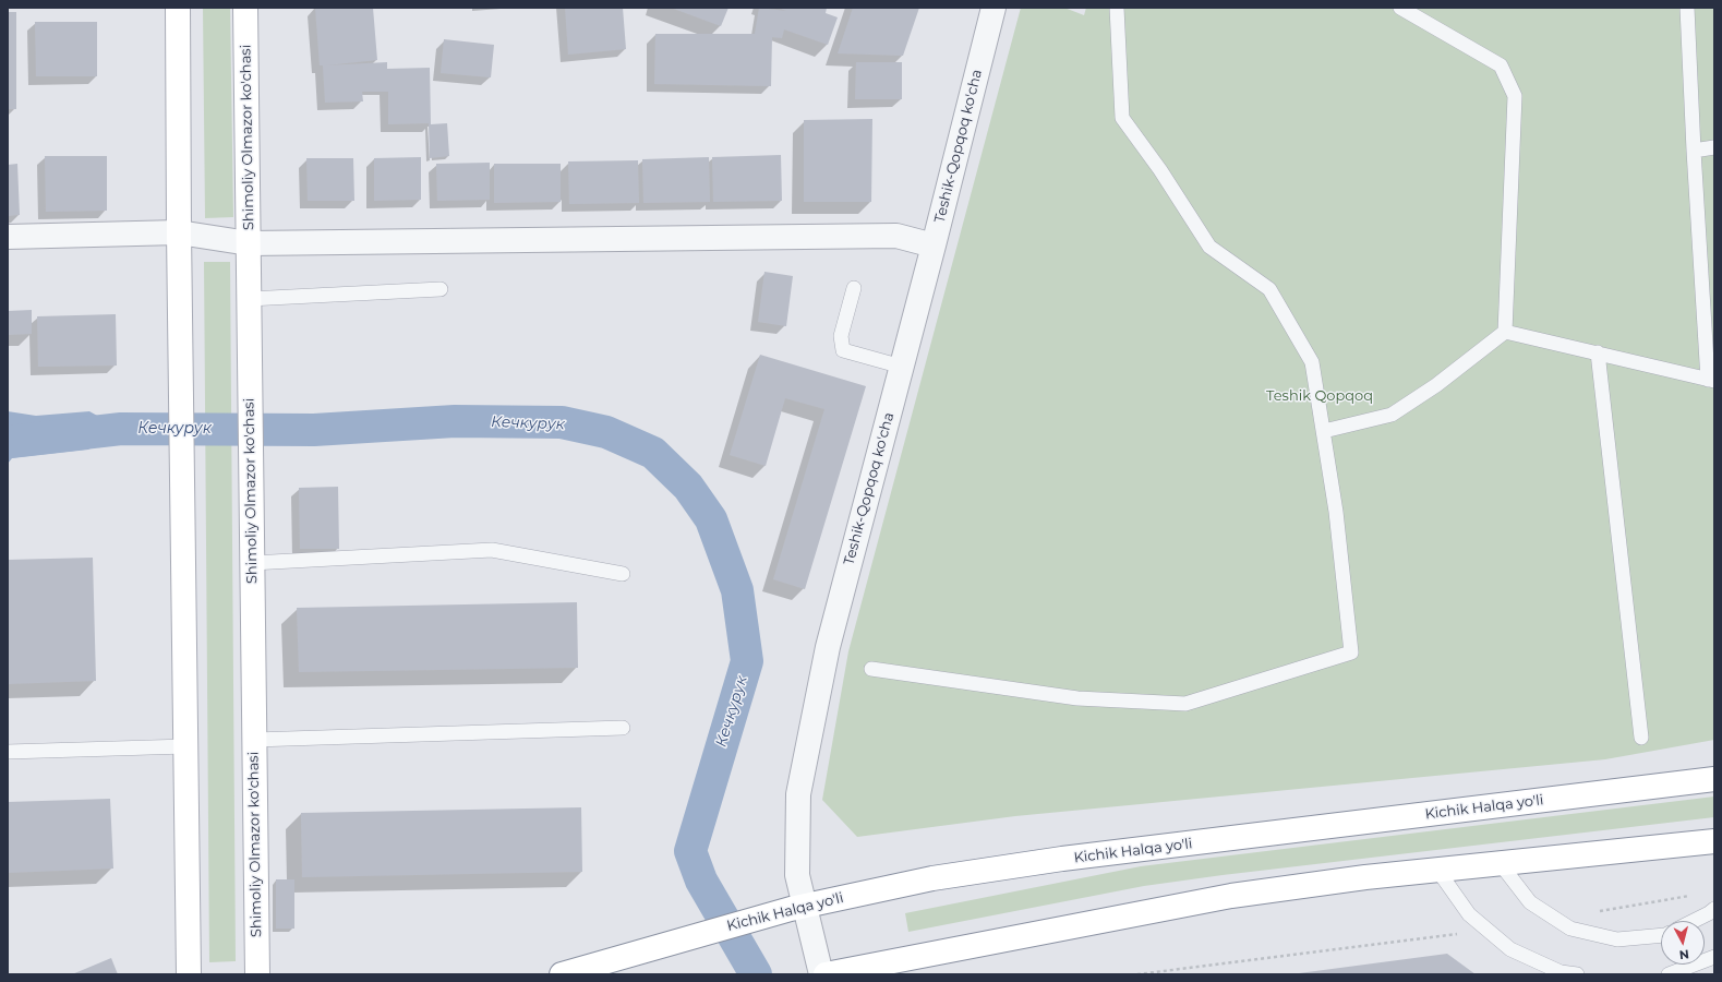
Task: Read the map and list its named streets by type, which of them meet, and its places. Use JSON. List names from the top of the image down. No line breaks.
{"streets":{"main road":["Shimoliy Olmazor ko'chasi","Kichik Halqa yo'li"],"street":["Teshik-Qopqoq ko'cha"]},"crossings":[["Teshik-Qopqoq ko'cha","Kichik Halqa yo'li"]],"water":["Кечкурук"],"parks":["Teshik Qopqoq"],"north":"bottom"}
